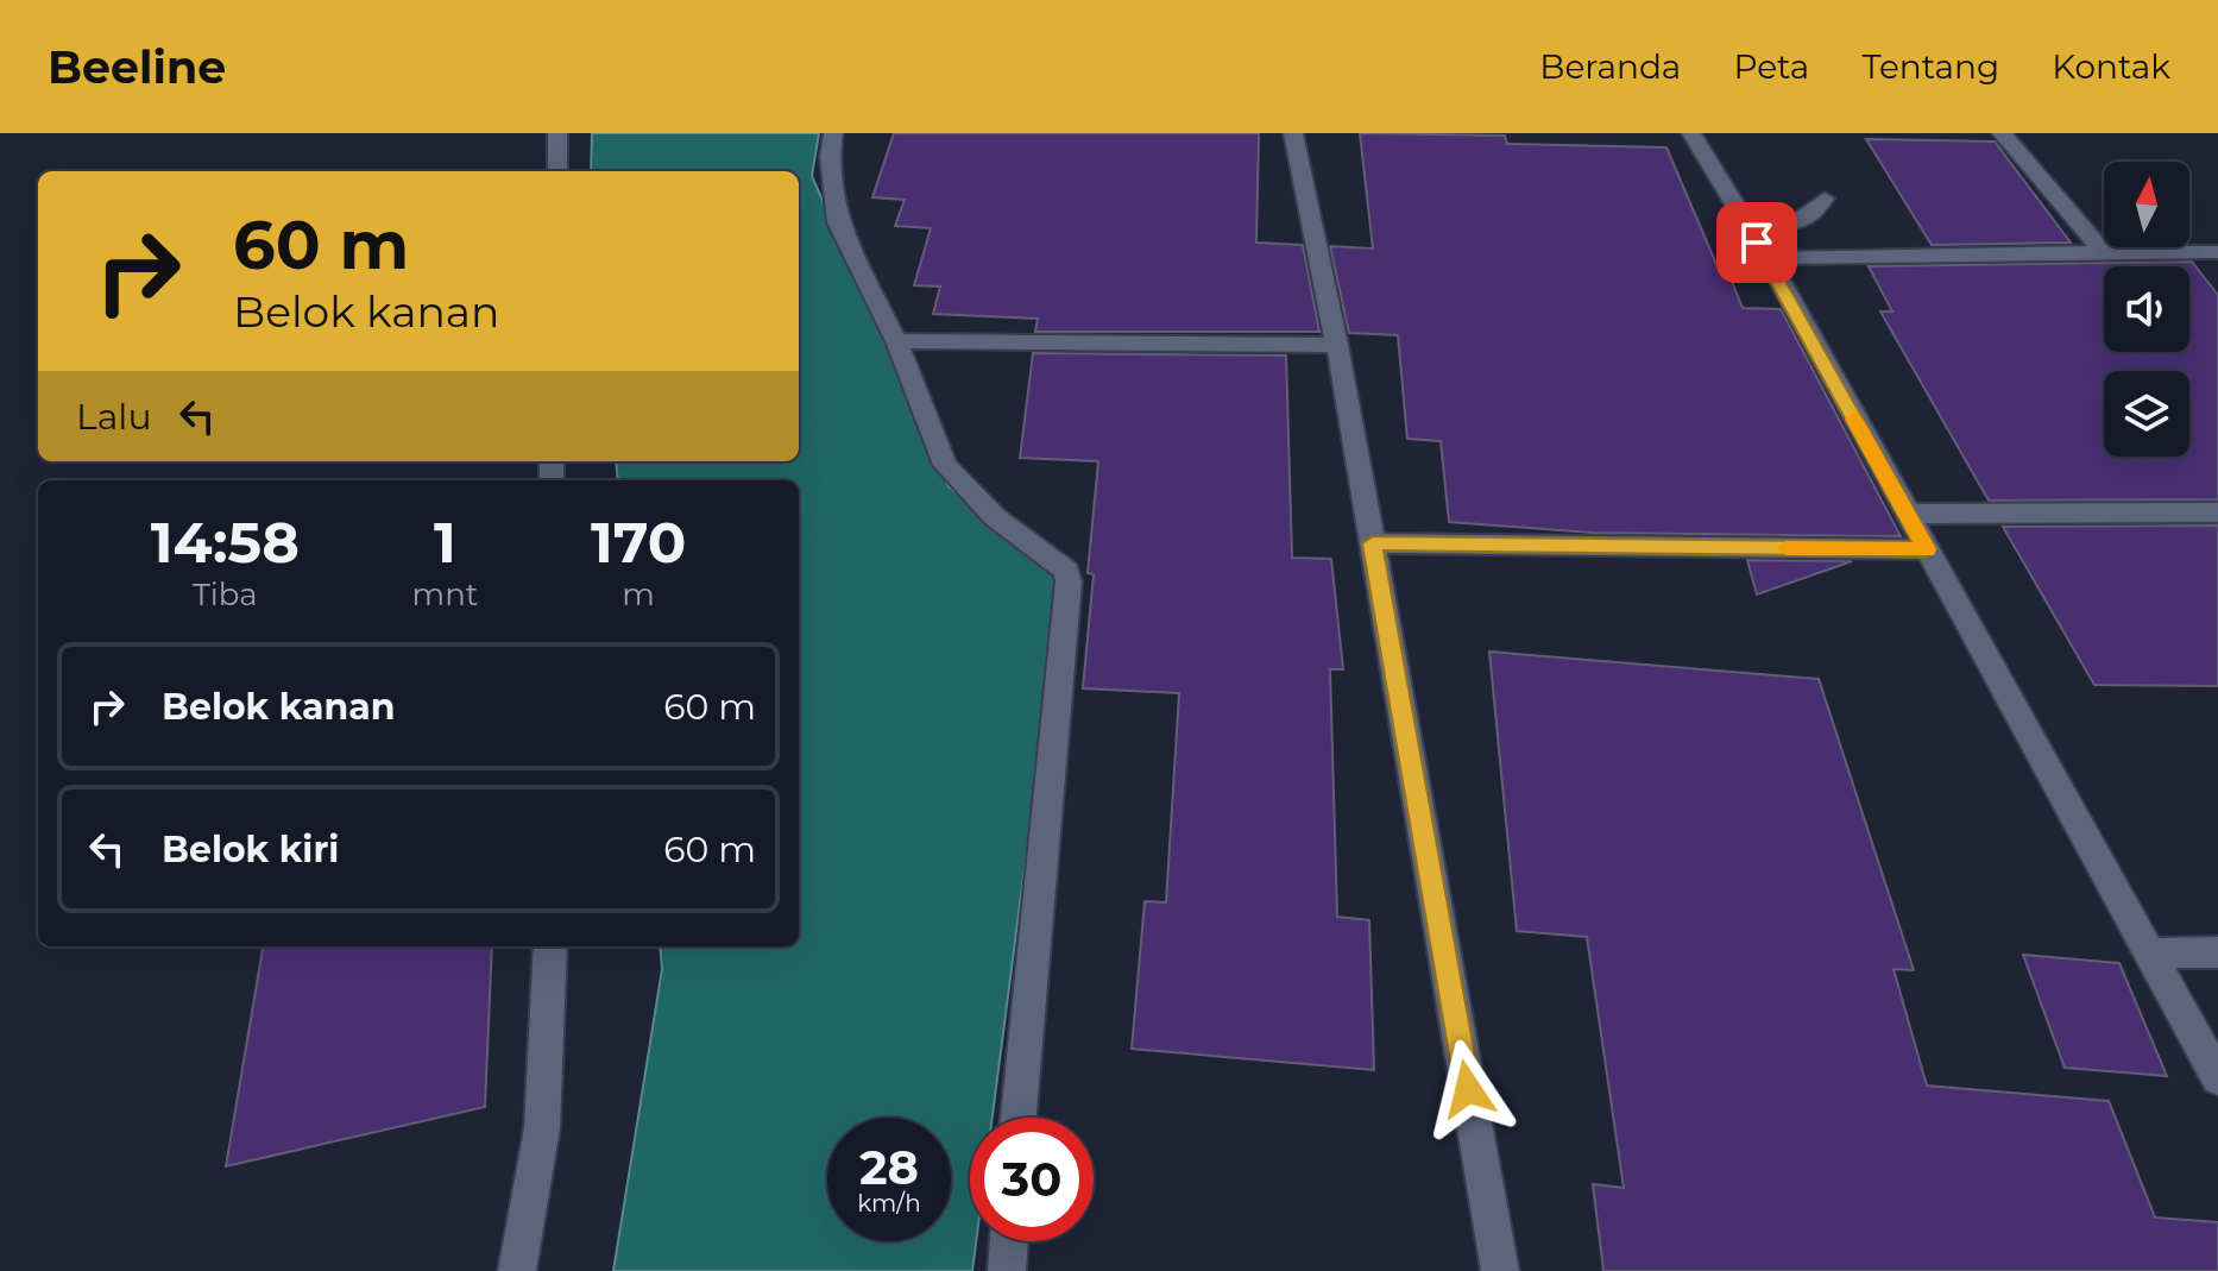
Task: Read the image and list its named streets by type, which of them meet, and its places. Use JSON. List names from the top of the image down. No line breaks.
{"north":"top","page":{"header":"Beeline","nav":["Beranda","Peta","Tentang","Kontak"],"turn":["60 m","Belok kanan"],"then":"Lalu","eta":["14:58","Tiba","1","mnt","170","m"],"list":[{"name":"Belok kanan","value":"60 m"},{"name":"Belok kiri","value":"60 m"}],"speed":"28 km/h","limit":"30"}}
